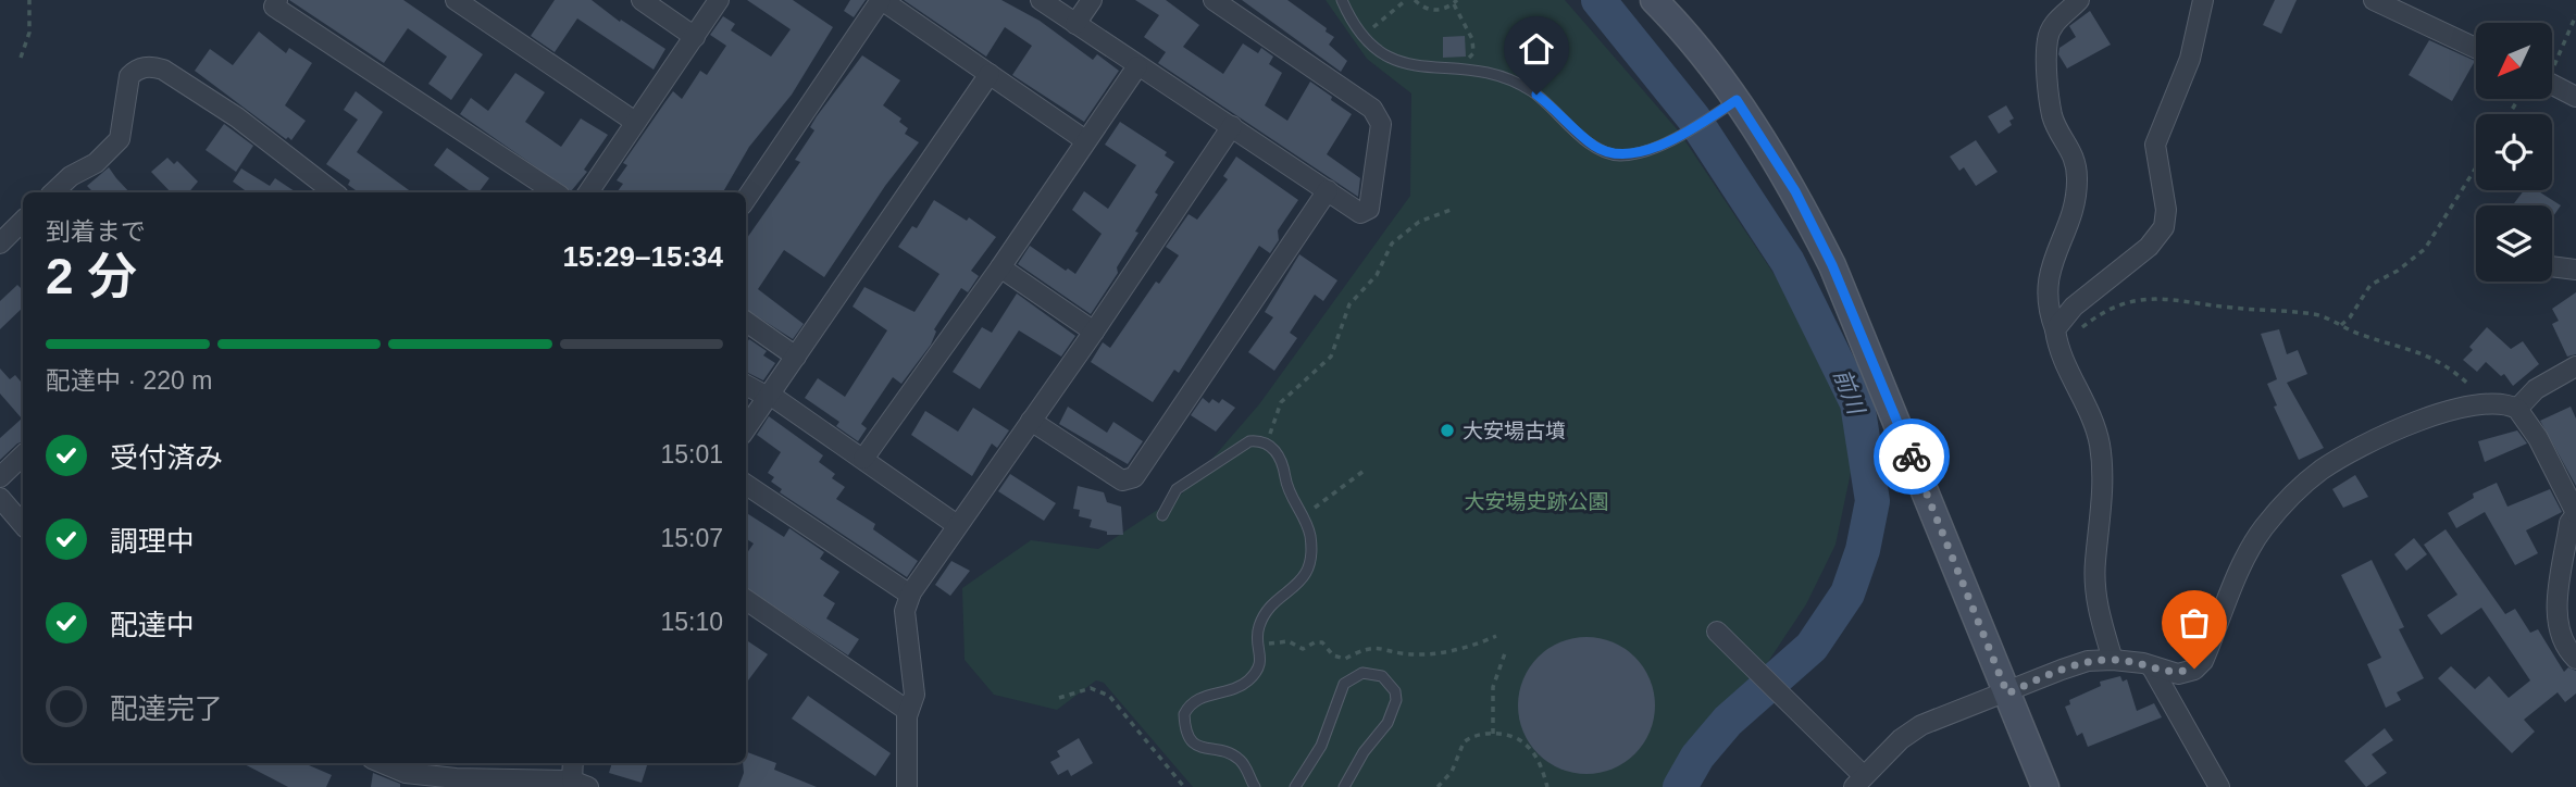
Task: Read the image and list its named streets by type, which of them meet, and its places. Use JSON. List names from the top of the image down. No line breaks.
{"water":["前川"],"parks":["大安場史跡公園"],"places":["大安場古墳"],"north":"bottom left","page":{"heading":["2 分","到着まで","15:29–15:34"],"bar":"配達中 · 220 m","list":[["受付済み","15:01"],["調理中","15:07"],["配達中","15:10"],"配達完了"]}}
